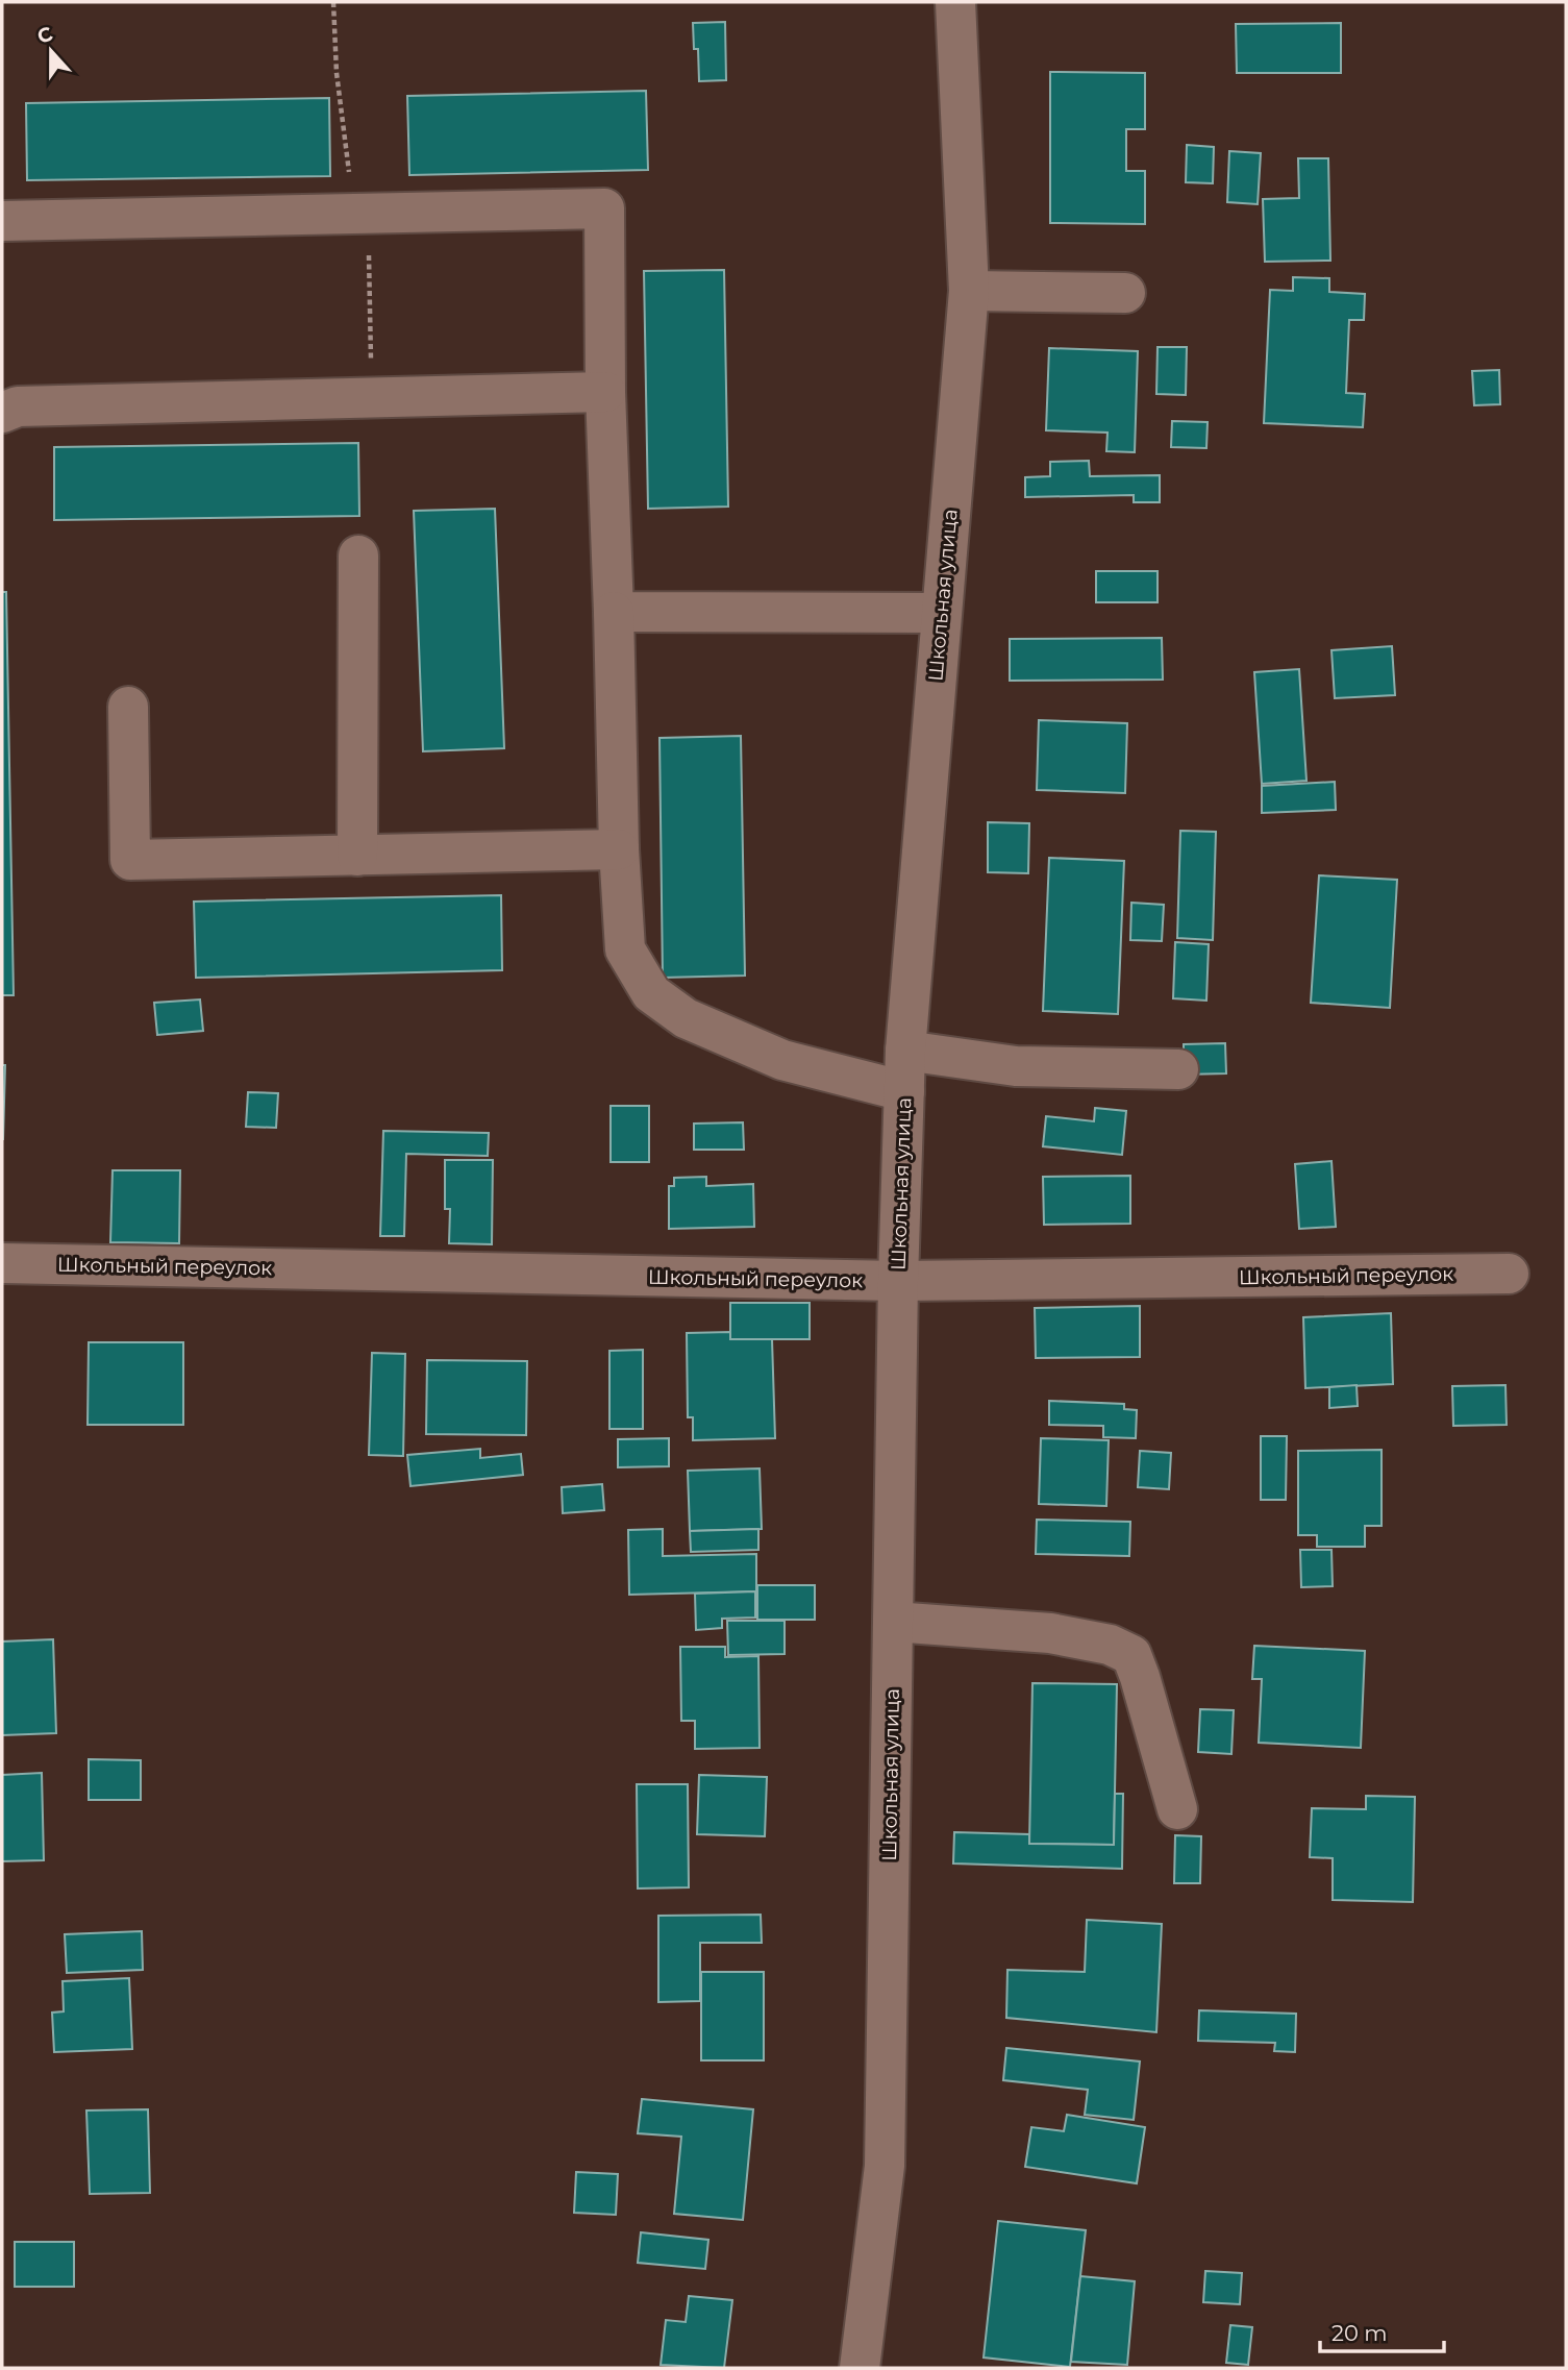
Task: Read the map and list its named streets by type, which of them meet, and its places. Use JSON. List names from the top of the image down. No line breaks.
{"streets":{"street":["Школьная улица","Школьный переулок"]},"crossings":[["Школьная улица","Школьный переулок"]],"scale_bar":"20 m","north":"top"}
